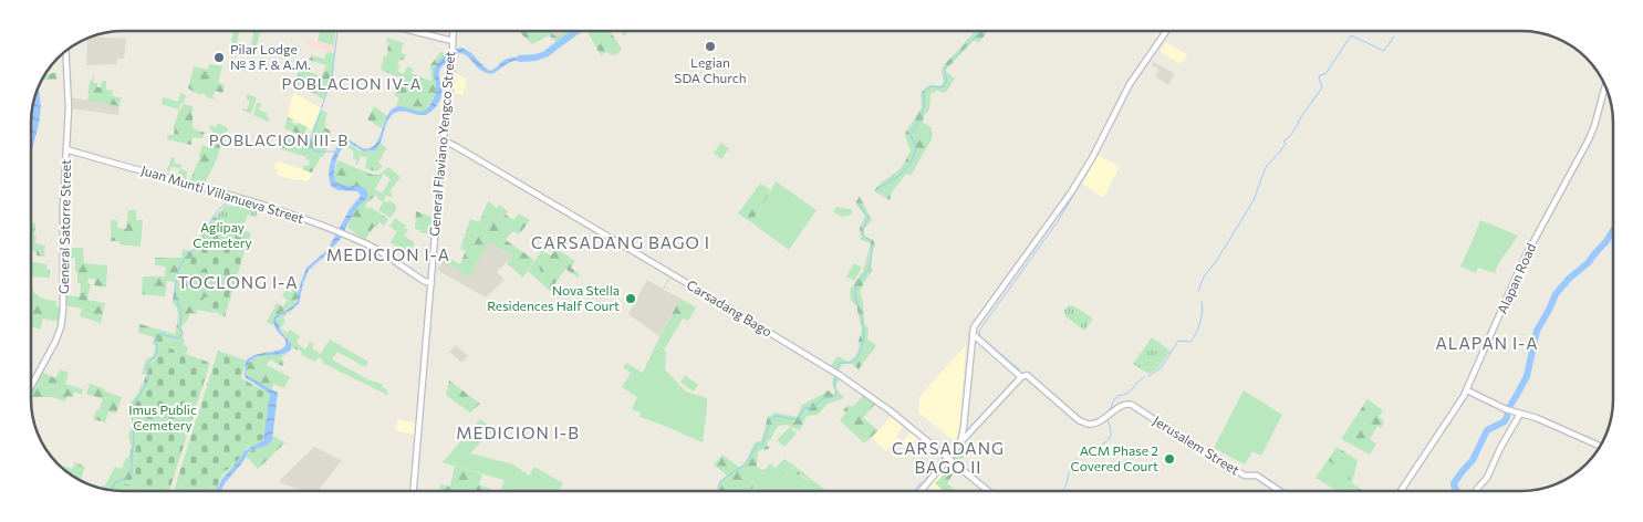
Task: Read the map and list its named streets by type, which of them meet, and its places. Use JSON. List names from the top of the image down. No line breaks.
{"streets":{"street":["General Flaviano Yengco Street","Juan Munti Villanueva Street","General Satorre Street","Alapan Road","Carsadang Bago","Jerusalem Street"]},"crossings":[["General Flaviano Yengco Street","Juan Munti Villanueva Street"],["General Flaviano Yengco Street","Carsadang Bago"],["Juan Munti Villanueva Street","General Satorre Street"]],"districts":["POBLACION IV-A","POBLACION III-B","CARSADANG BAGO I","MEDICION I-A","TOCLONG I-A","ALAPAN I-A","MEDICION I-B","CARSADANG BAGO II"],"parks":["Aglipay Cemetery","Imus Public Cemetery"],"places":["Legian SDA Church","Pilar Lodge № 3 F. & A.M.","Nova Stella Residences Half Court","ACM Phase 2 Covered Court"]}
